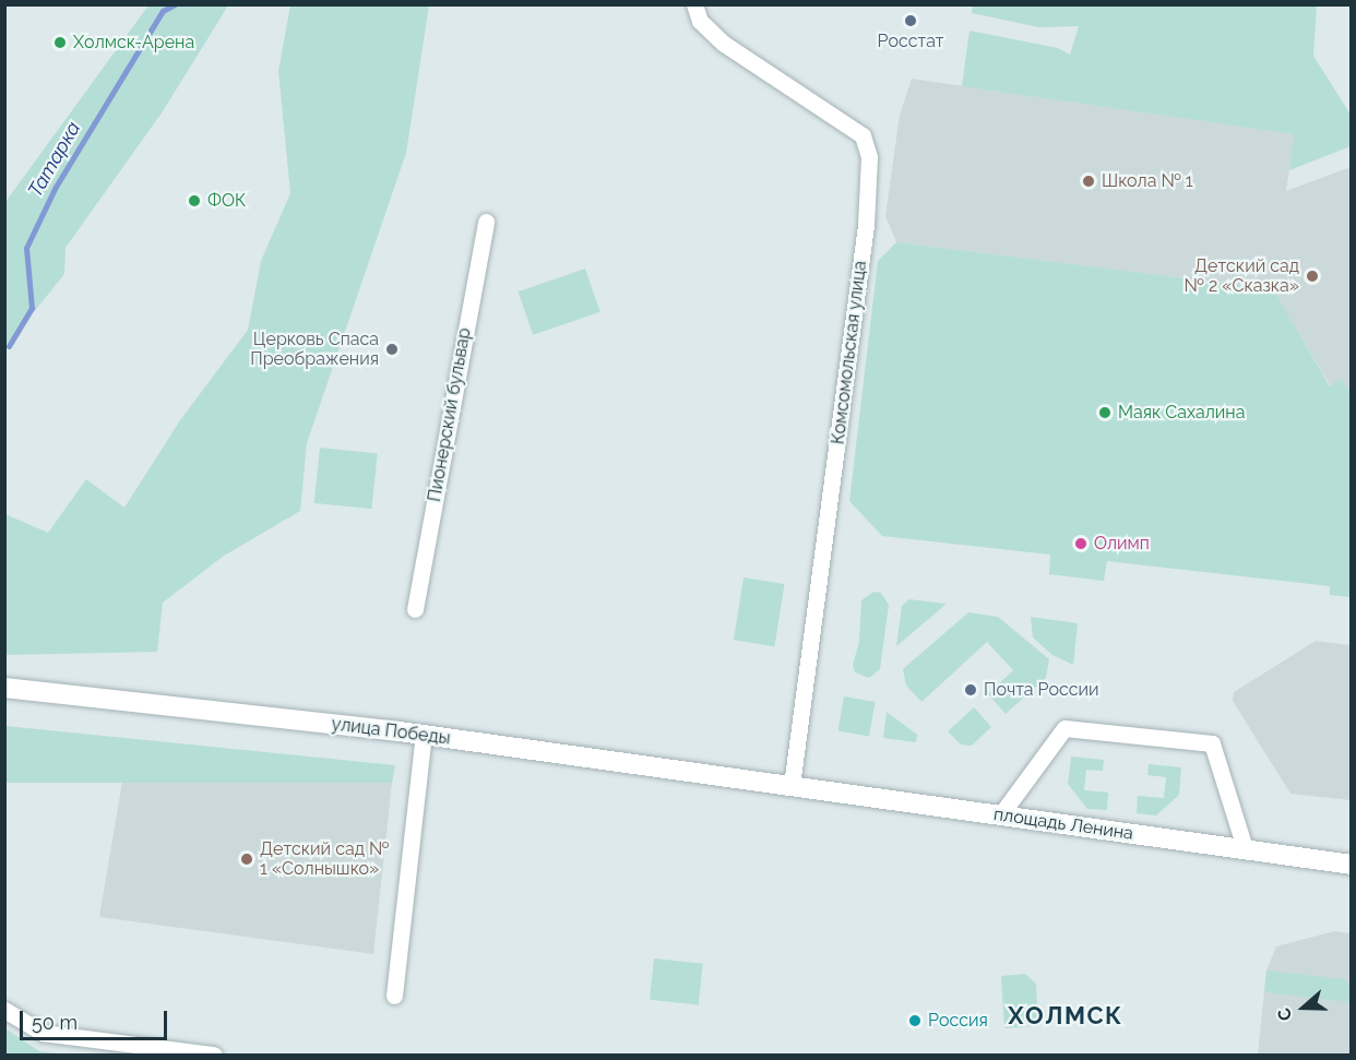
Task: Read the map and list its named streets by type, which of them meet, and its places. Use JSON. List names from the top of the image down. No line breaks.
{"streets":{"main road":["улица Победы","площадь Ленина"],"street":["Комсомольская улица","Пионерский бульвар"]},"crossings":[["Комсомольская улица","улица Победы"],["Комсомольская улица","площадь Ленина"],["улица Победы","площадь Ленина"]],"districts":["ХОЛМСК"],"water":["Татарка"],"places":["Росстат","Холмск-Арена","Школа № 1","ФОК","Детский сад № 2 «Сказка»","Церковь Спаса Преображения","Маяк Сахалина","Олимп","Почта России","Детский сад № 1 «Солнышко»","Россия"],"scale_bar":"50 m","north":"left"}
